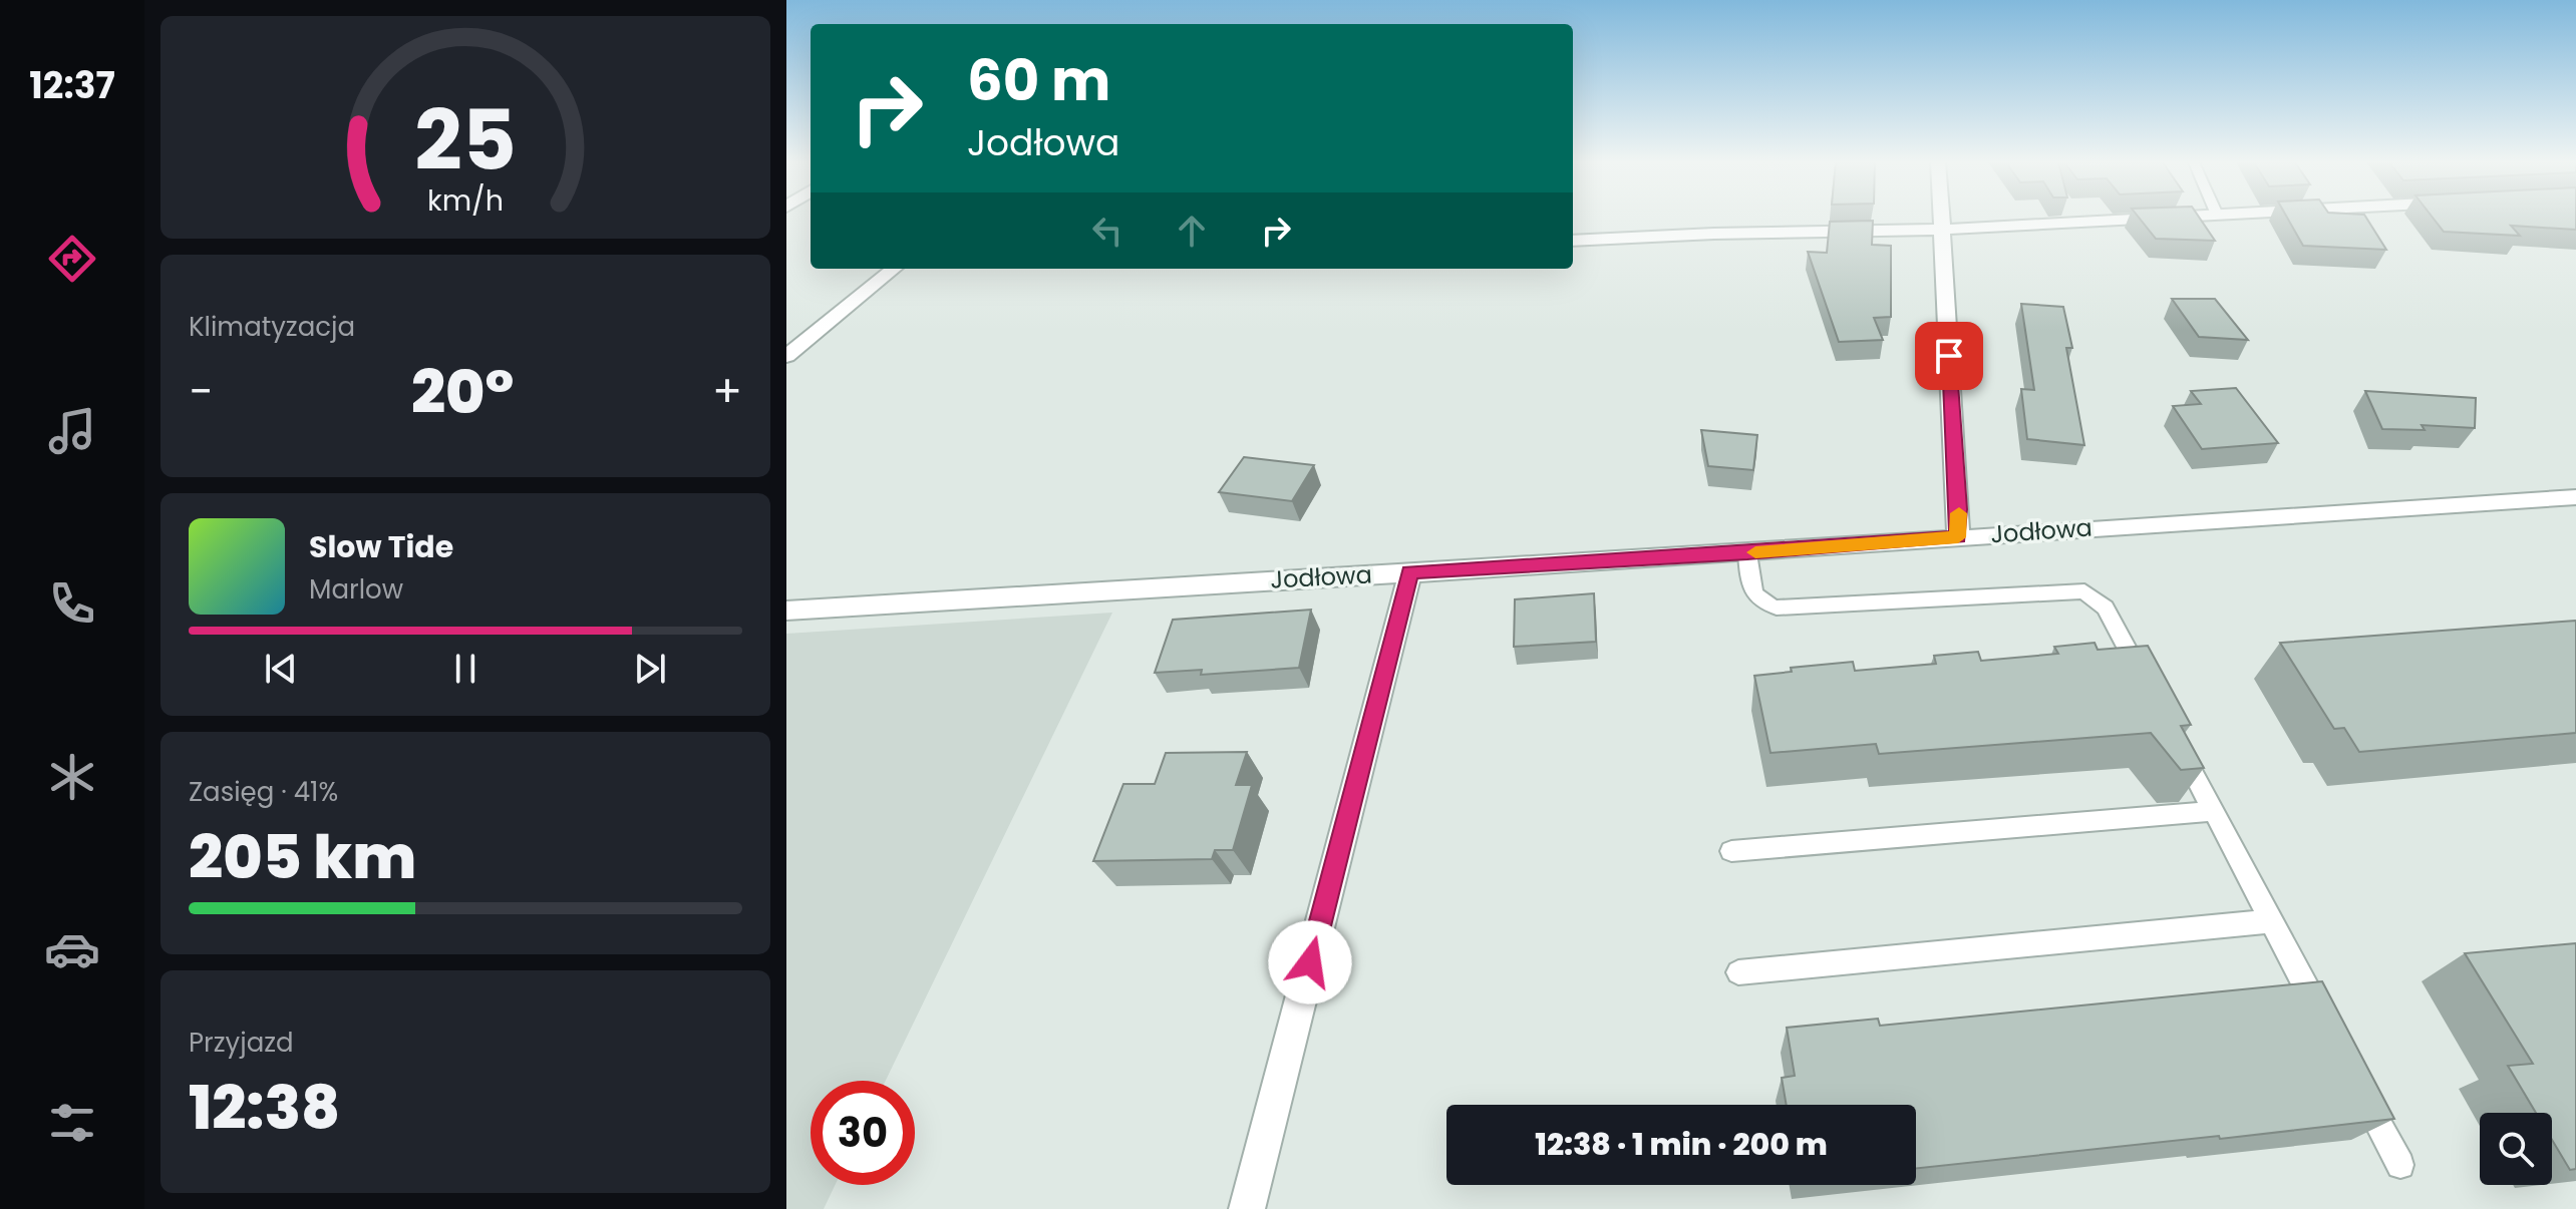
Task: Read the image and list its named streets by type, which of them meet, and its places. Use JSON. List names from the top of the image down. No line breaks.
{"streets":{"street":["Jodłowa"]},"page":{"tabs":"12:37","turn":["60 m","Jodłowa"],"tile":["Klimatyzacja",["Zasięg · 41%","205 km"],["Przyjazd","12:38"]],"heat":["−","20°","+"],"song":["Slow Tide","Marlow"],"limit":"30","trip":"12:38 · 1 min · 200 m","gauge":["25","km/h"]}}
